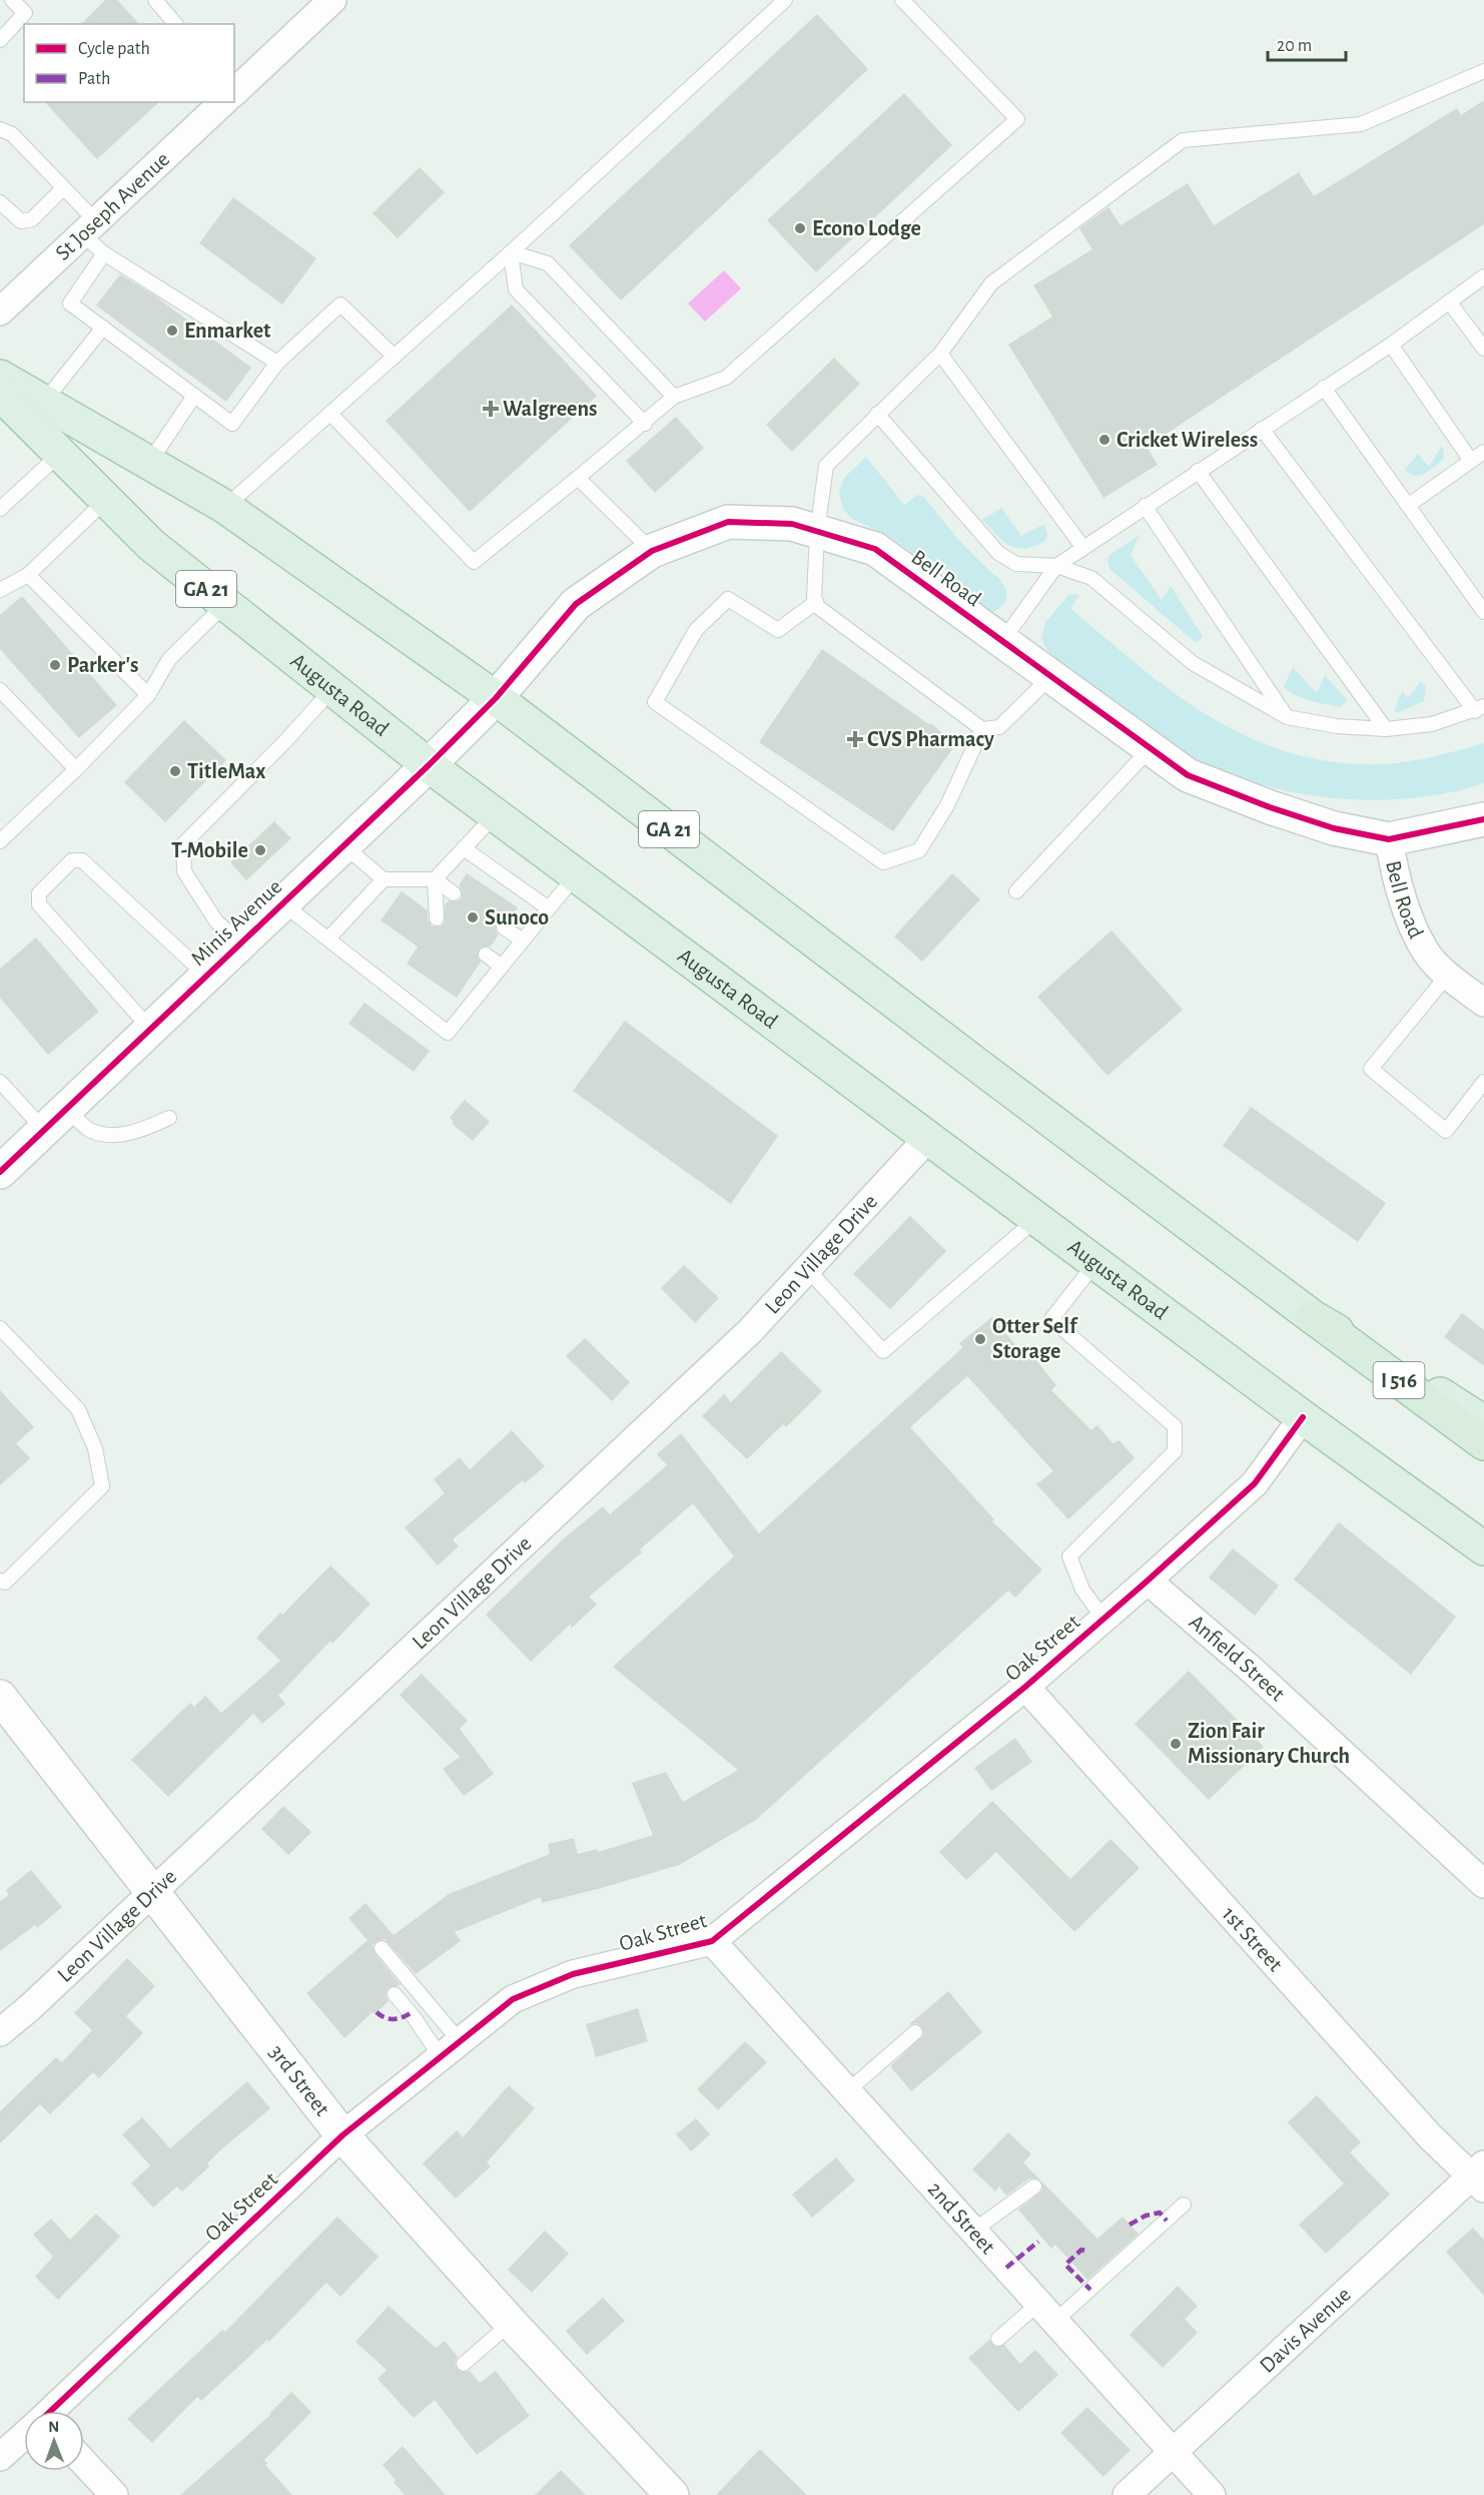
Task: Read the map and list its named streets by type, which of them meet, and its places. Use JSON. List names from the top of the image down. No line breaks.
{"streets":{"highway":["GA 21","Augusta Road","I 516"],"street":["St Joseph Avenue","Bell Road","Minis Avenue","Leon Village Drive","Oak Street","Anfield Street","1st Street","3rd Street","2nd Street","Davis Avenue"]},"crossings":[["Bell Road","GA 21"],["Bell Road","Minis Avenue"],["GA 21","Minis Avenue"],["GA 21","I 516"],["Augusta Road","Minis Avenue"],["Augusta Road","Leon Village Drive"],["Augusta Road","Oak Street"],["Leon Village Drive","3rd Street"],["Oak Street","Anfield Street"],["Oak Street","1st Street"],["Oak Street","3rd Street"],["Oak Street","2nd Street"],["1st Street","Davis Avenue"],["2nd Street","Davis Avenue"]],"places":{"other":["Econo Lodge","Enmarket","Cricket Wireless","Parker's","TitleMax","T-Mobile","Sunoco","Otter Self Storage","Zion Fair Missionary Church"],"health":["Walgreens","CVS Pharmacy"]},"legend":["Cycle path","Path"],"scale_bar":"20 m","north":"top"}
